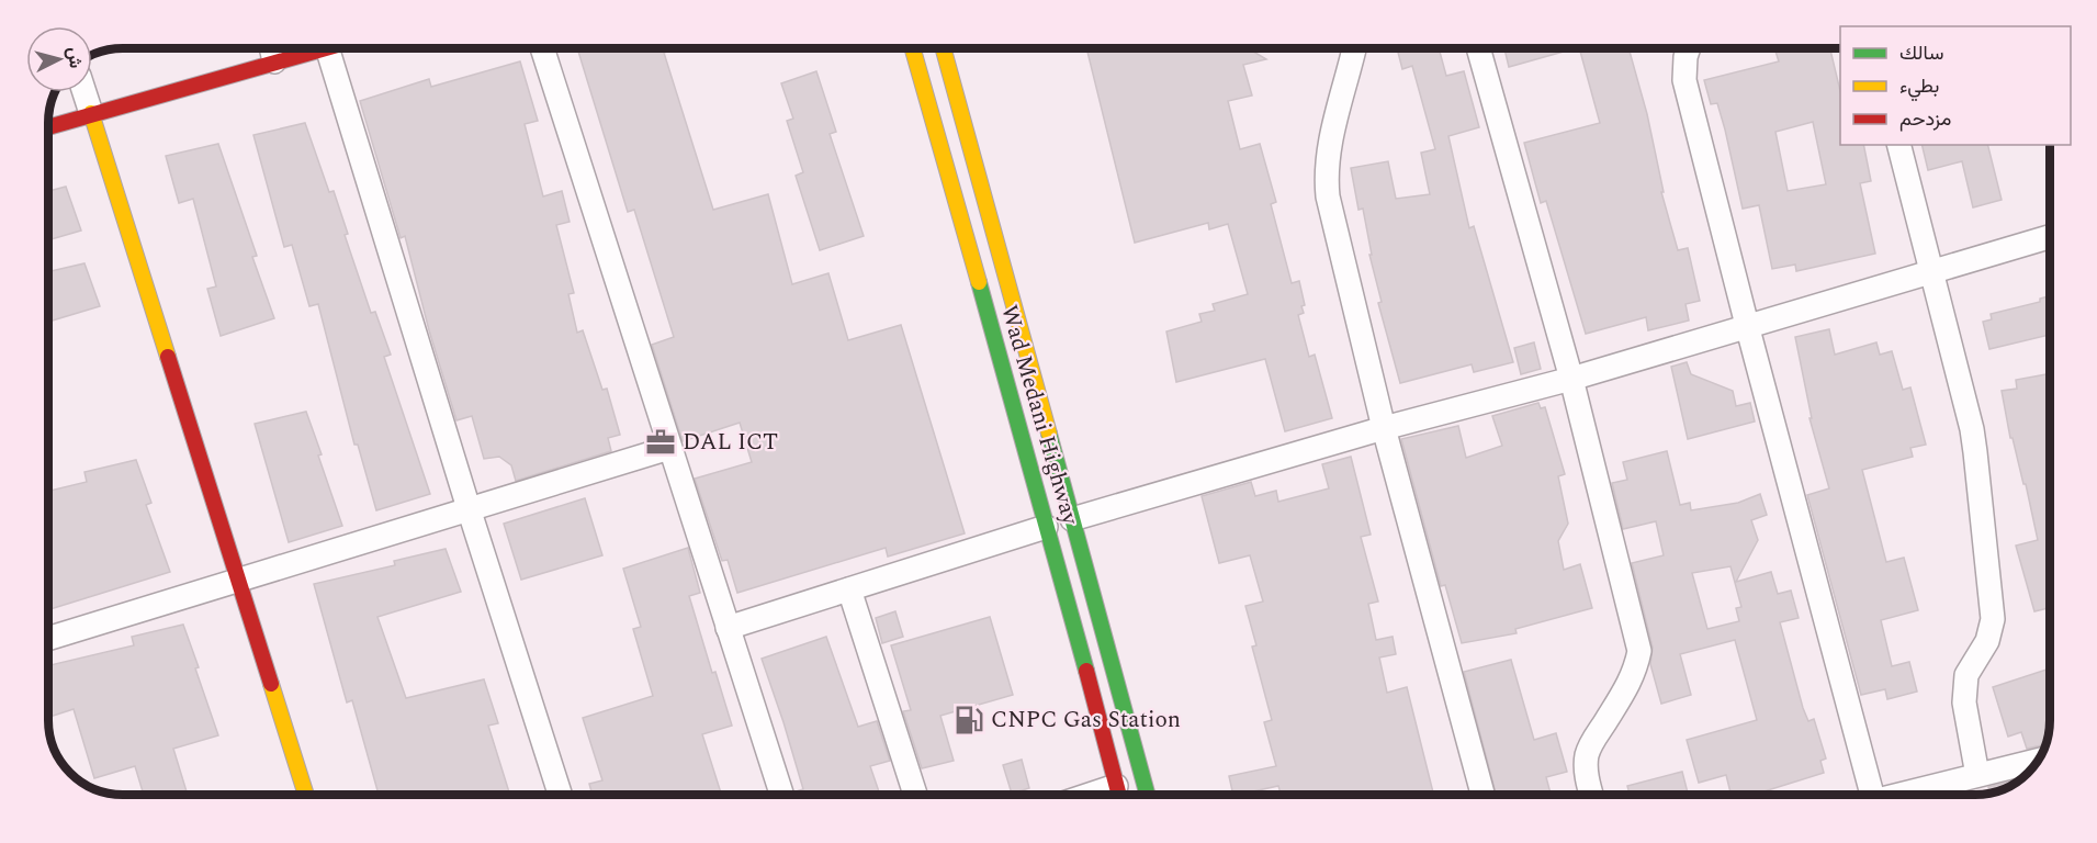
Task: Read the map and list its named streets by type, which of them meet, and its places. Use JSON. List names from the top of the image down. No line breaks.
{"streets":{"main road":["Wad Medani Highway"]},"places":{"office":["DAL ICT"],"fuel station":["CNPC Gas Station"]},"legend":["سالك","بطيء","مزدحم"],"north":"right"}
